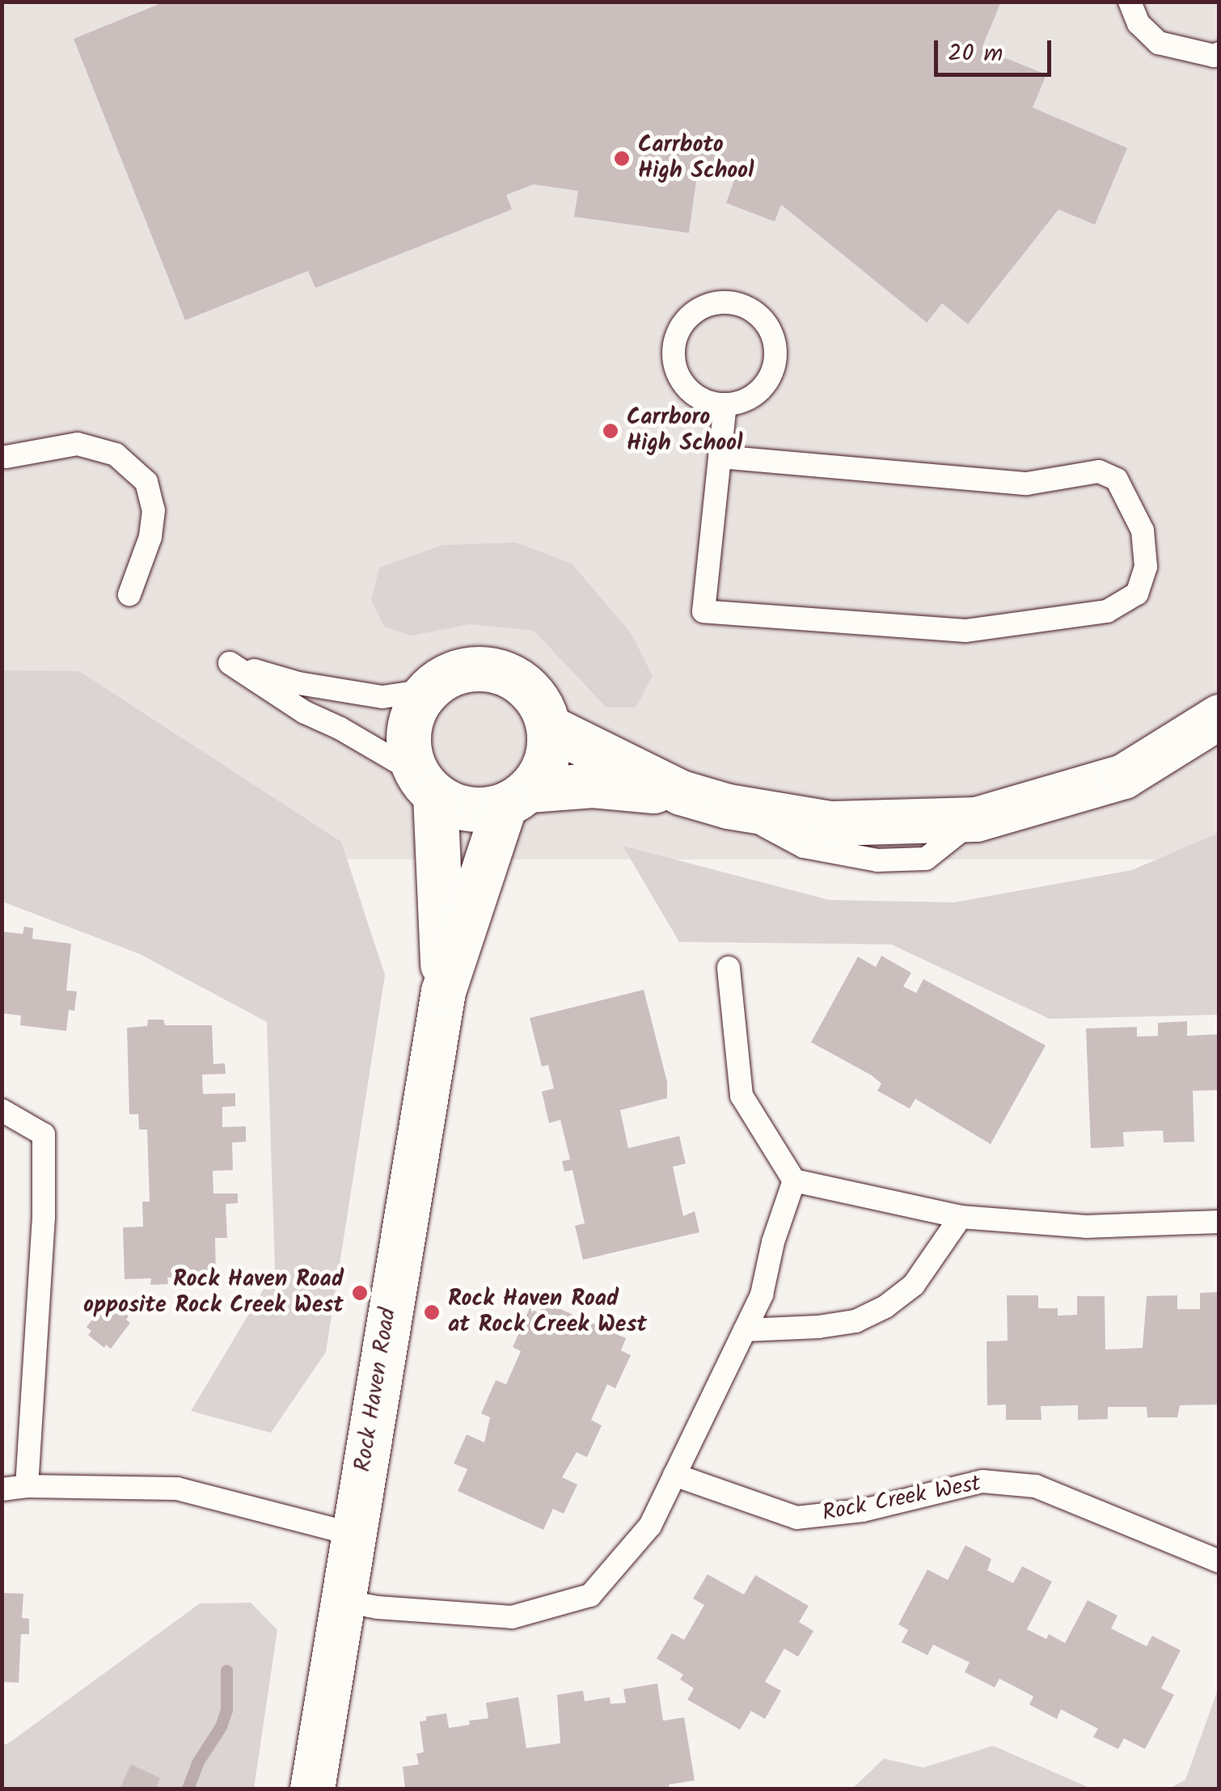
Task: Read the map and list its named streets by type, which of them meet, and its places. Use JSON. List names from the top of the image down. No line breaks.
{"streets":{"street":["Rock Haven Road"],"lane":["Rock Creek West"]},"places":["Carrboto High School","Carrboro High School","Rock Haven Road opposite Rock Creek West","Rock Haven Road at Rock Creek West"],"scale_bar":"20 m"}
